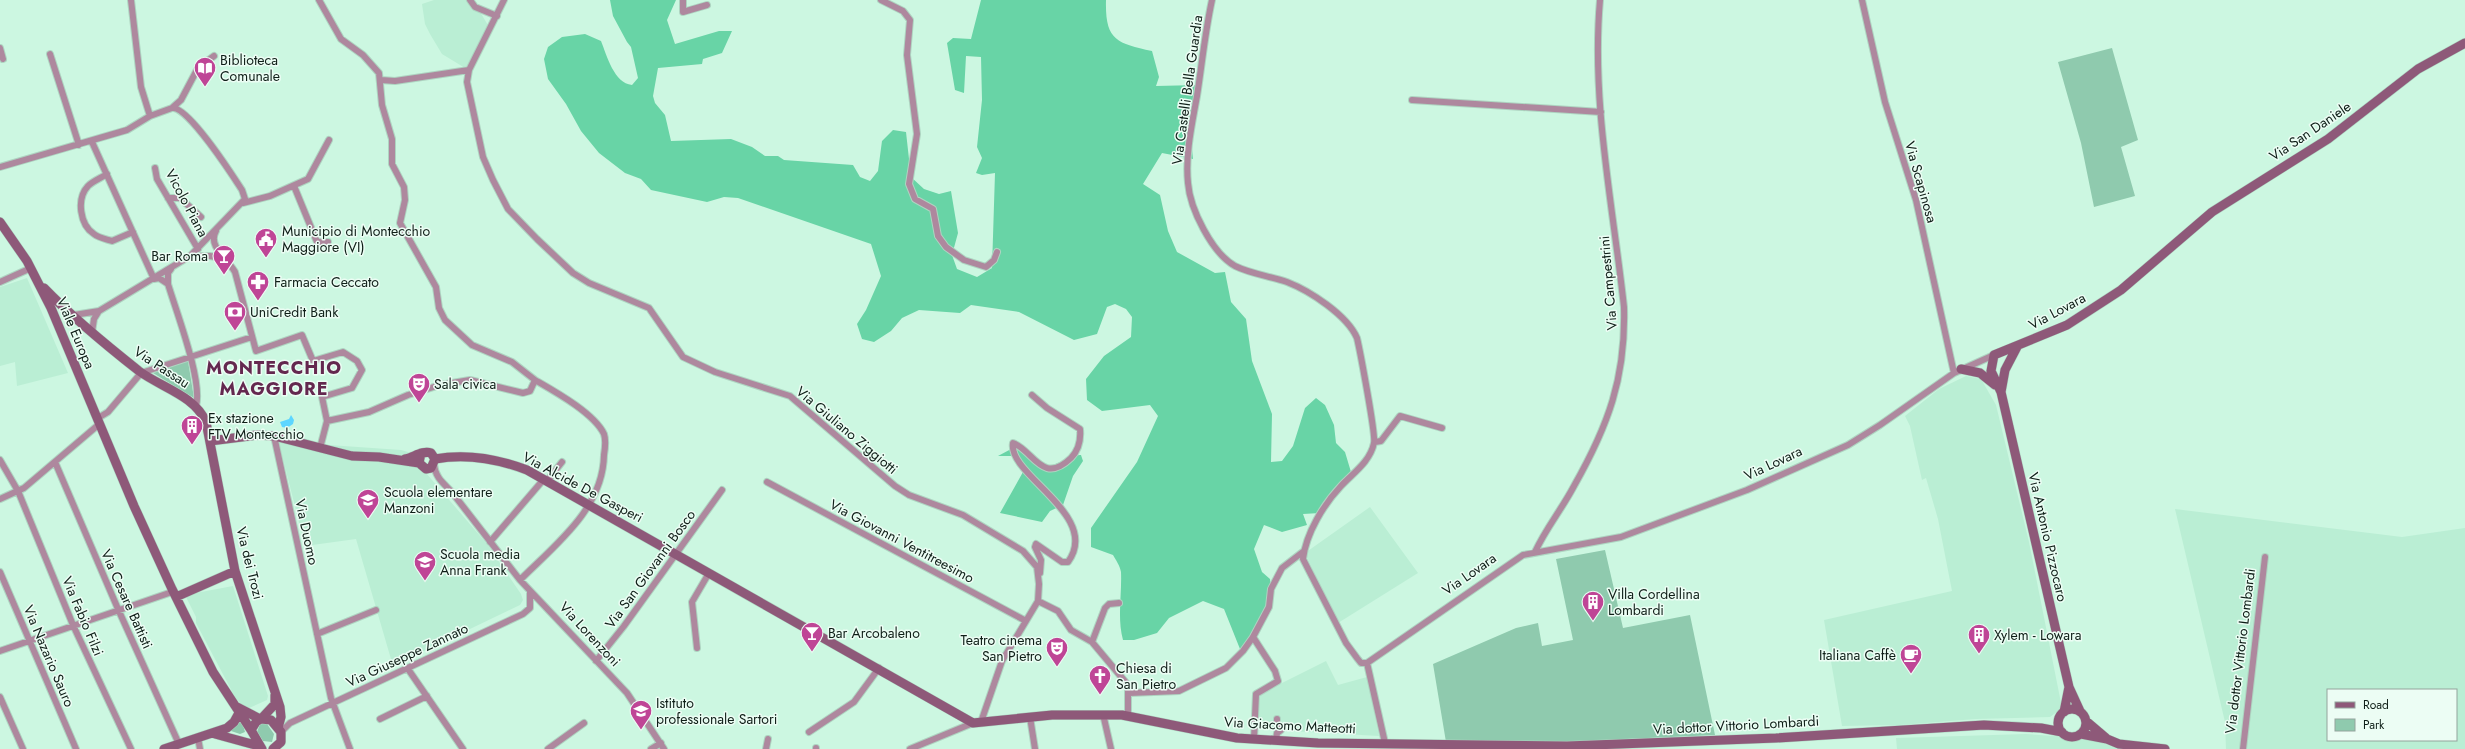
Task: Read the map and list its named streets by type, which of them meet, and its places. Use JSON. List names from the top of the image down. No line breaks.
{"streets":{"street":["Via Castelli Bella Guardia","Via San Daniele","Via Scapinosa","Vicolo Piana","Via Campestrini","Via Lovara","Viale Europa","Via Passau","Via Giuliano Ziggiotti","Via Alcide De Gasperi","Via Duomo","Via Antonio Pizzocaro","Via Giovanni Ventitreesimo","Via dei Trozi","Via San Giovanni Bosco","Via Cesare Battisti","Via Fabio Filzi","Via Lorenzoni","Via dottor Vittorio Lombardi","Via Giuseppe Zannato","Via Nazario Sauro","Via Giacomo Matteotti"]},"crossings":[["Via San Daniele","Via Lovara"],["Via Scapinosa","Via Lovara"],["Via Campestrini","Via Lovara"],["Via Lovara","Via Antonio Pizzocaro"],["Viale Europa","Via Passau"],["Viale Europa","Via dei Trozi"],["Viale Europa","Via Giuseppe Zannato"],["Via Passau","Via dei Trozi"],["Via Alcide De Gasperi","Via San Giovanni Bosco"],["Via Alcide De Gasperi","Via Lorenzoni"],["Via Alcide De Gasperi","Via Giacomo Matteotti"],["Via Duomo","Via Giuseppe Zannato"],["Via Antonio Pizzocaro","Via dottor Vittorio Lombardi"],["Via dei Trozi","Via Giuseppe Zannato"],["Via San Giovanni Bosco","Via Lorenzoni"],["Via dottor Vittorio Lombardi","Via Giacomo Matteotti"]],"districts":["MONTECCHIO MAGGIORE"],"places":{"library":["Biblioteca Comunale"],"public building":["Municipio di Montecchio Maggiore (VI)"],"bar":["Bar Roma","Bar Arcobaleno"],"pharmacy":["Farmacia Ceccato"],"bank":["UniCredit Bank"],"theatre":["Sala civica","Teatro cinema San Pietro"],"building":["Ex stazione FTV Montecchio","Villa Cordellina Lombardi","Xylem - Lowara"],"school or university":["Scuola elementare Manzoni","Scuola media Anna Frank","Istituto professionale Sartori"],"cafe":["Italiana Caffè"],"church":["Chiesa di San Pietro"]},"legend":["Road","Park"]}
